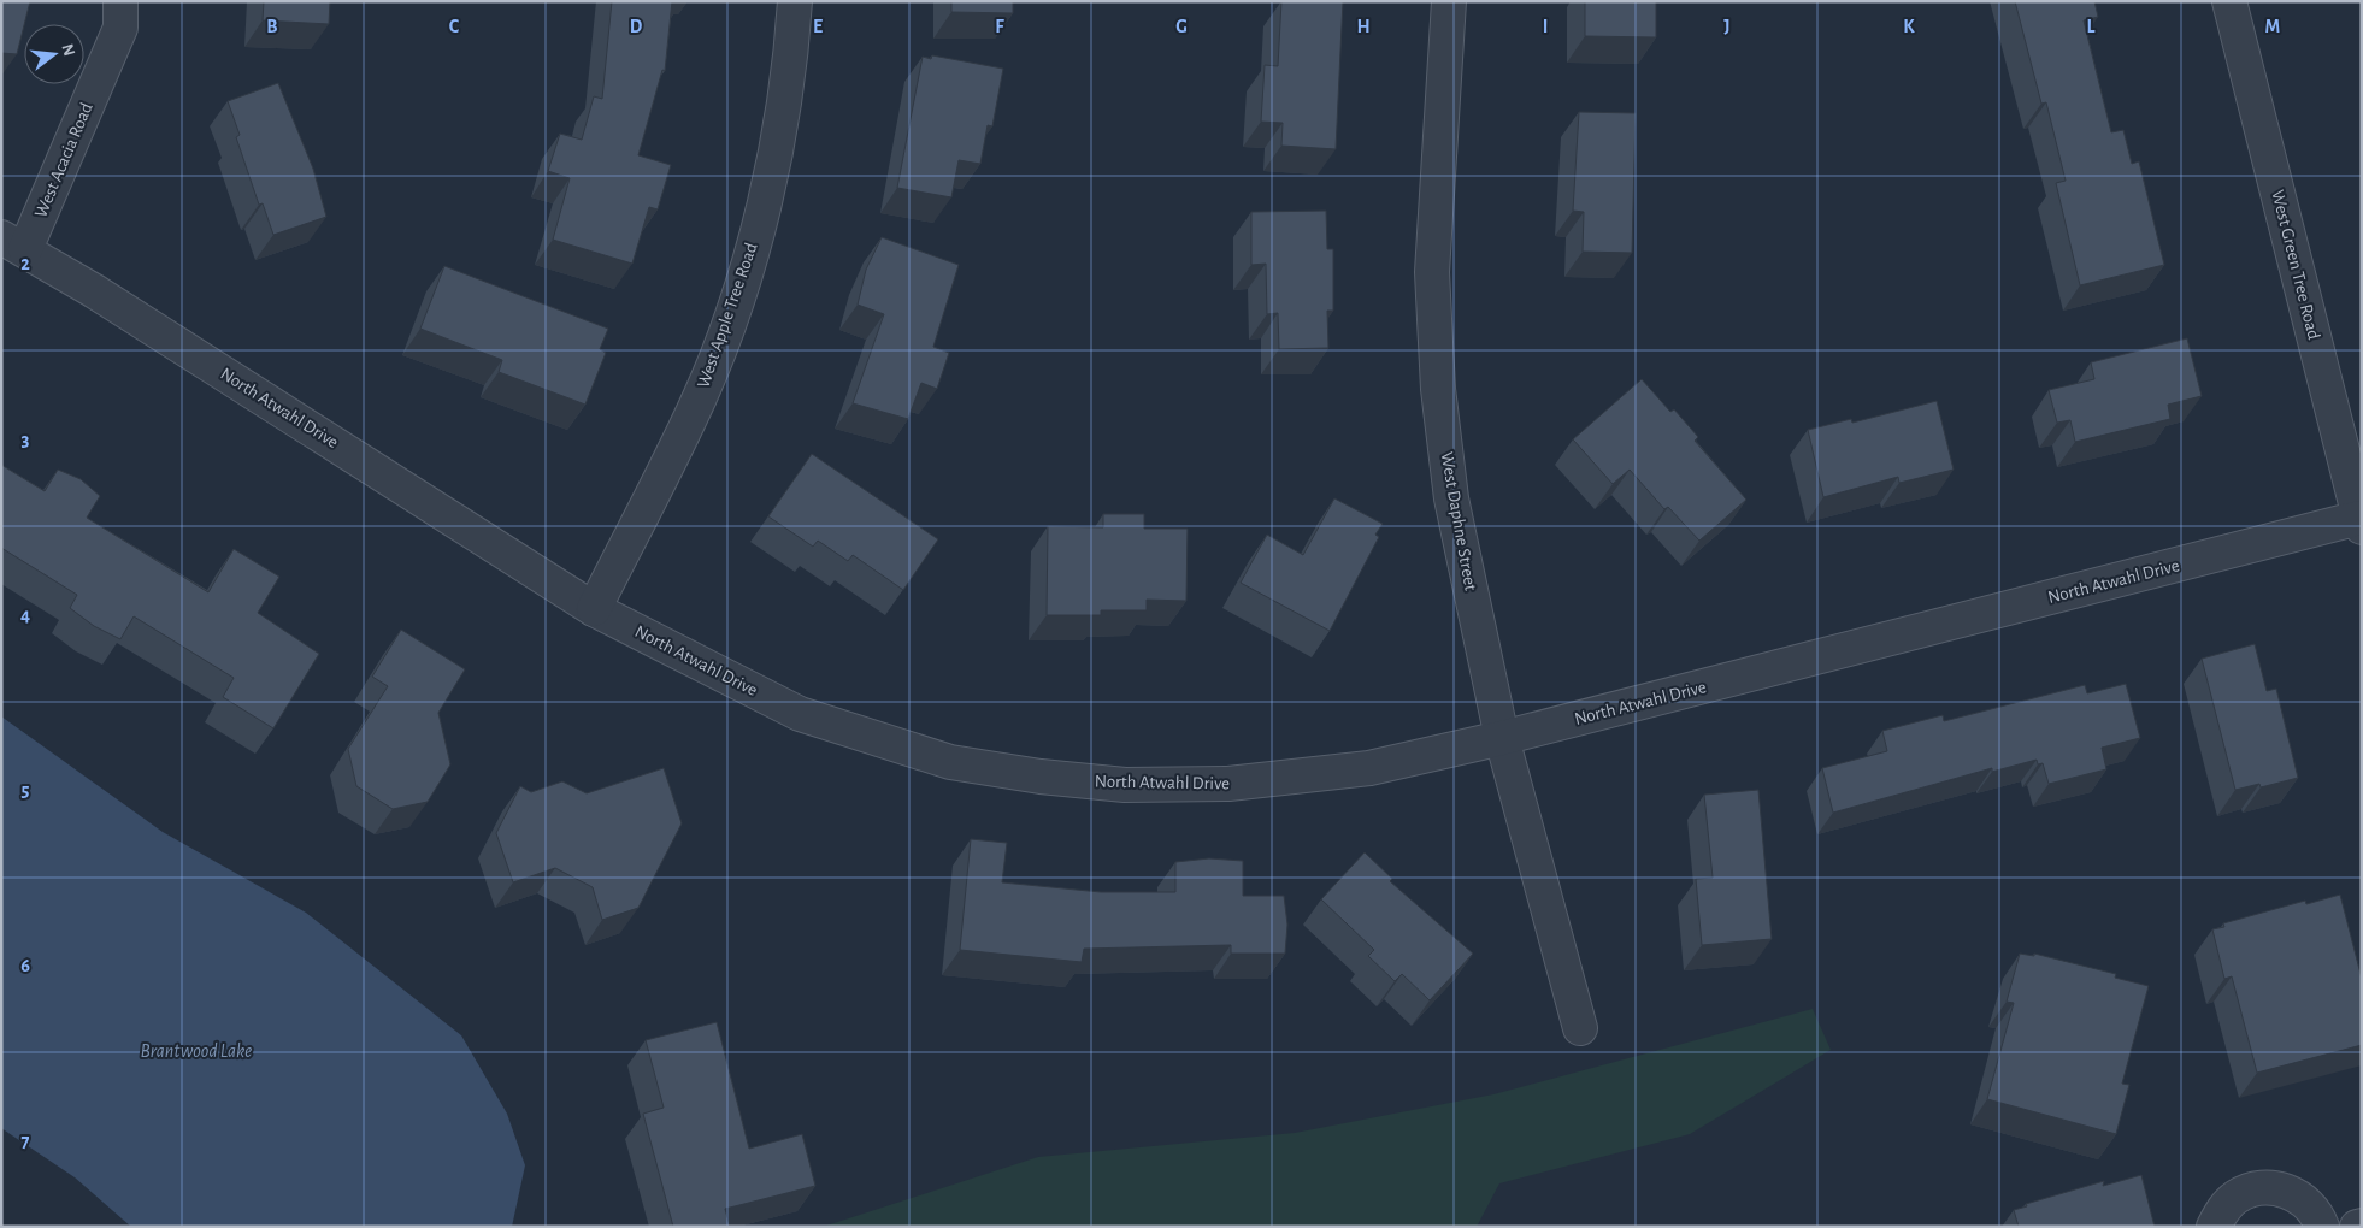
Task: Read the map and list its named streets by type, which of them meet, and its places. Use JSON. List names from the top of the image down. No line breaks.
{"streets":{"street":["West Acacia Road","West Green Tree Road","West Apple Tree Road","North Atwahl Drive","West Daphne Street"]},"crossings":[["West Acacia Road","North Atwahl Drive"],["West Green Tree Road","North Atwahl Drive"],["West Apple Tree Road","North Atwahl Drive"],["North Atwahl Drive","West Daphne Street"]],"water":["Brantwood Lake"],"north":"right","grid":{"columns":["B","C","D","E","F","G","H","I","J","K","L","M"],"rows":["2","3","4","5","6","7"]}}
